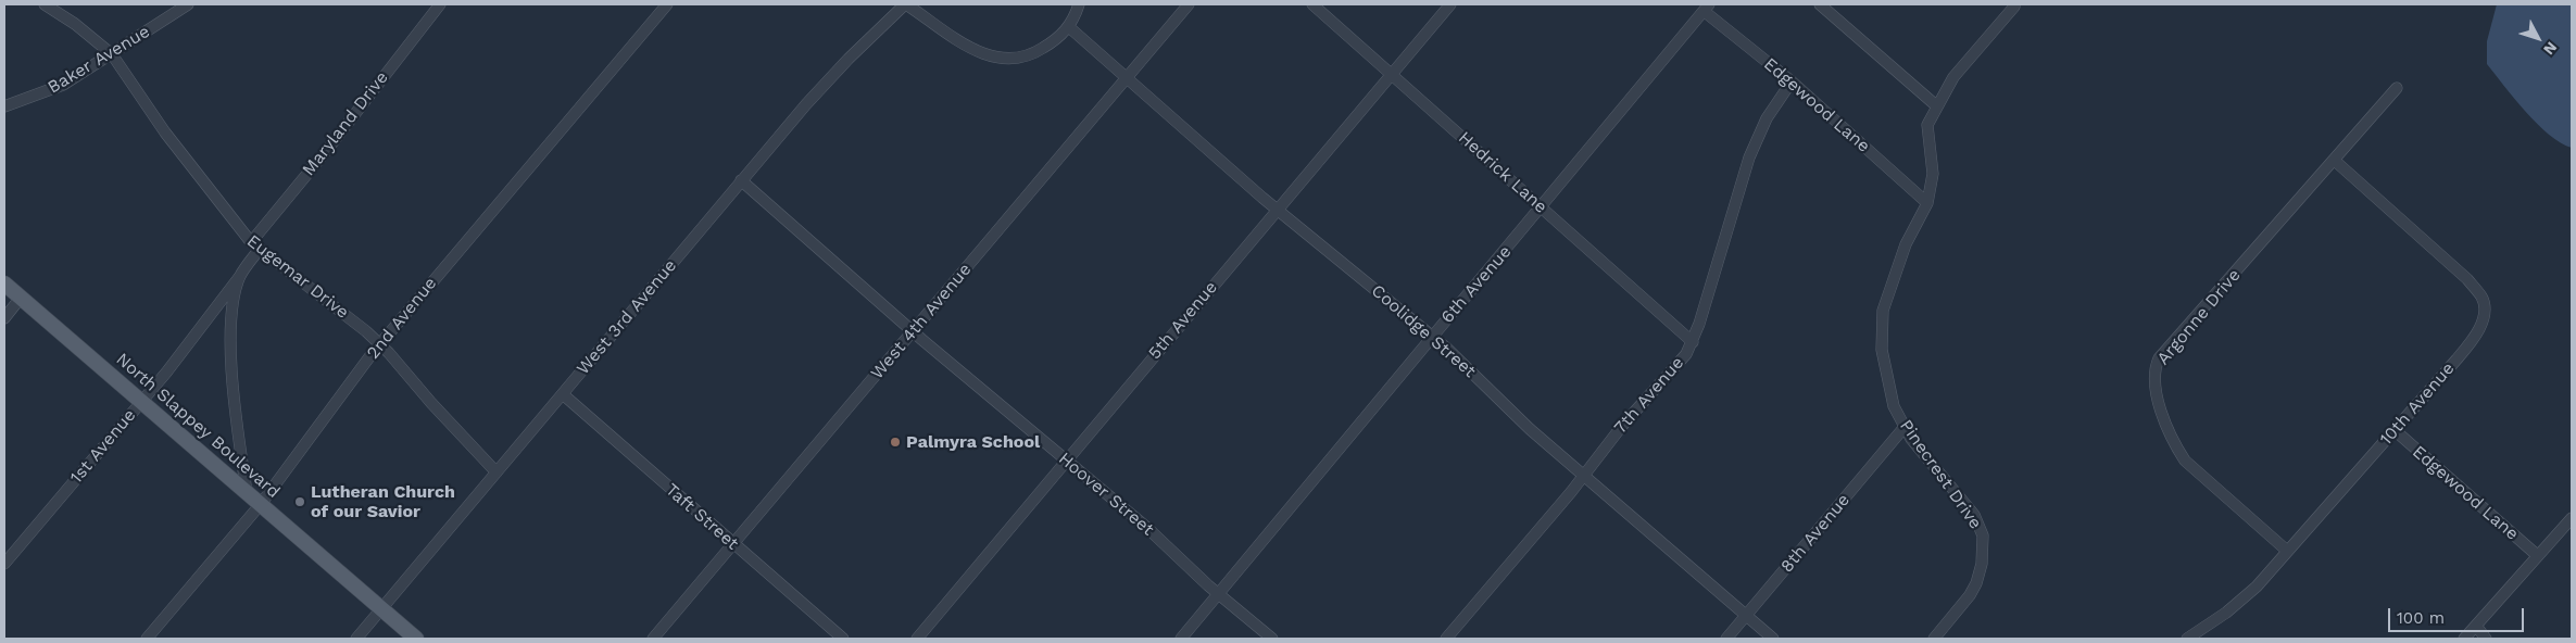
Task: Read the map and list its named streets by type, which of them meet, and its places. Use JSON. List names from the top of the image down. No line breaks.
{"streets":{"main road":["North Slappey Boulevard"],"street":["Baker Avenue","Edgewood Lane","Maryland Drive","Hedrick Lane","Eugemar Drive","6th Avenue","West 3rd Avenue","Argonne Drive","2nd Avenue","5th Avenue","West 4th Avenue","Coolidge Street","7th Avenue","10th Avenue","1st Avenue","Pinecrest Drive","Hoover Street","Taft Street","8th Avenue"]},"crossings":[["Baker Avenue","Eugemar Drive"],["Edgewood Lane","6th Avenue"],["Edgewood Lane","7th Avenue"],["Edgewood Lane","10th Avenue"],["Edgewood Lane","Pinecrest Drive"],["Maryland Drive","Eugemar Drive"],["Maryland Drive","North Slappey Boulevard"],["Maryland Drive","1st Avenue"],["Hedrick Lane","6th Avenue"],["Hedrick Lane","5th Avenue"],["Hedrick Lane","7th Avenue"],["Eugemar Drive","West 3rd Avenue"],["Eugemar Drive","2nd Avenue"],["6th Avenue","Coolidge Street"],["6th Avenue","Hoover Street"],["West 3rd Avenue","North Slappey Boulevard"],["West 3rd Avenue","Hoover Street"],["West 3rd Avenue","Taft Street"],["Argonne Drive","10th Avenue"],["2nd Avenue","North Slappey Boulevard"],["5th Avenue","Coolidge Street"],["5th Avenue","Hoover Street"],["West 4th Avenue","Coolidge Street"],["West 4th Avenue","Hoover Street"],["West 4th Avenue","Taft Street"],["Coolidge Street","7th Avenue"],["Coolidge Street","8th Avenue"],["North Slappey Boulevard","1st Avenue"],["Pinecrest Drive","8th Avenue"]],"places":["Palmyra School","Lutheran Church of our Savior"],"scale_bar":"100 m","north":"bottom right"}
